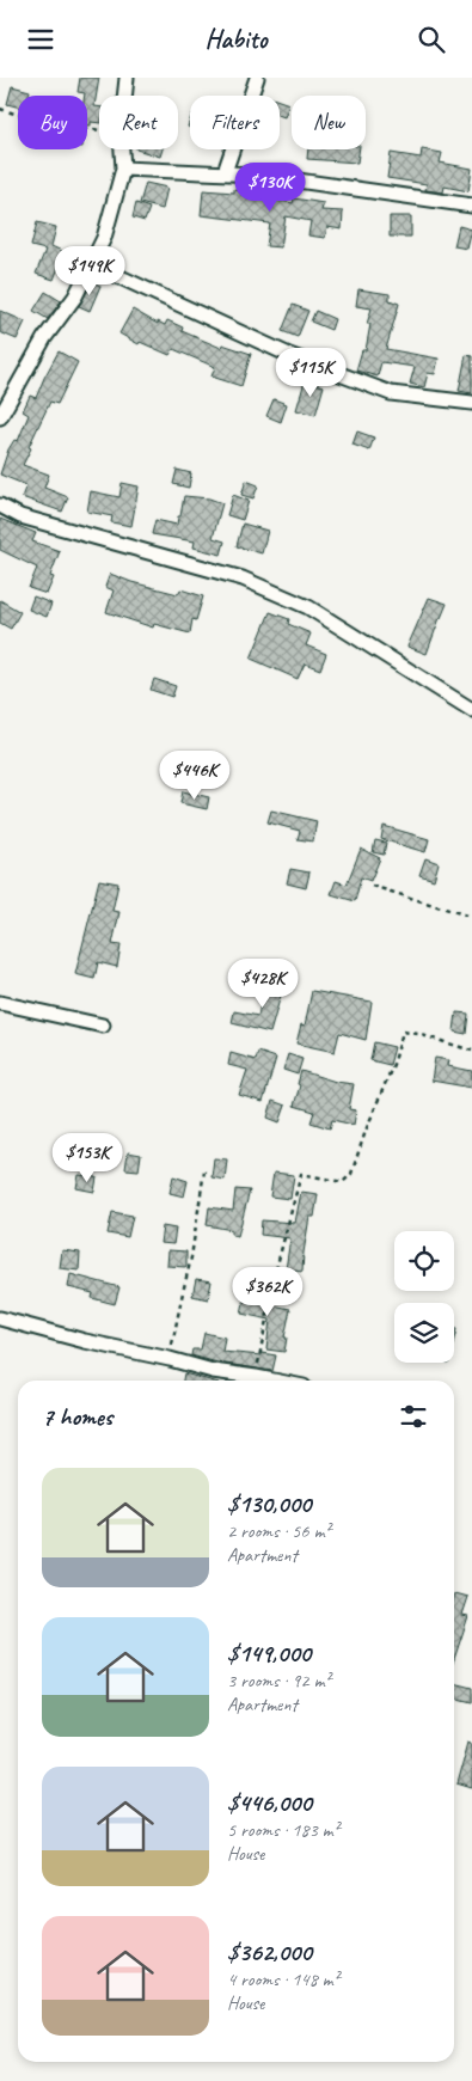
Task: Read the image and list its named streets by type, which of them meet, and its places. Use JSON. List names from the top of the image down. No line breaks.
{"page":{"header":"Habito","chip":["Buy","Rent","Filters","New"],"price":["$130K","$149K","$115K","$446K","$428K","$153K","$362K"],"heading":"7 homes","list":[{"name":"$130,000","note":"2 rooms · 56 m² · Apartment"},{"name":"$149,000","note":"3 rooms · 92 m² · Apartment"},{"name":"$446,000","note":"5 rooms · 183 m² · House"},{"name":"$362,000","note":"4 rooms · 148 m² · House"}]}}
